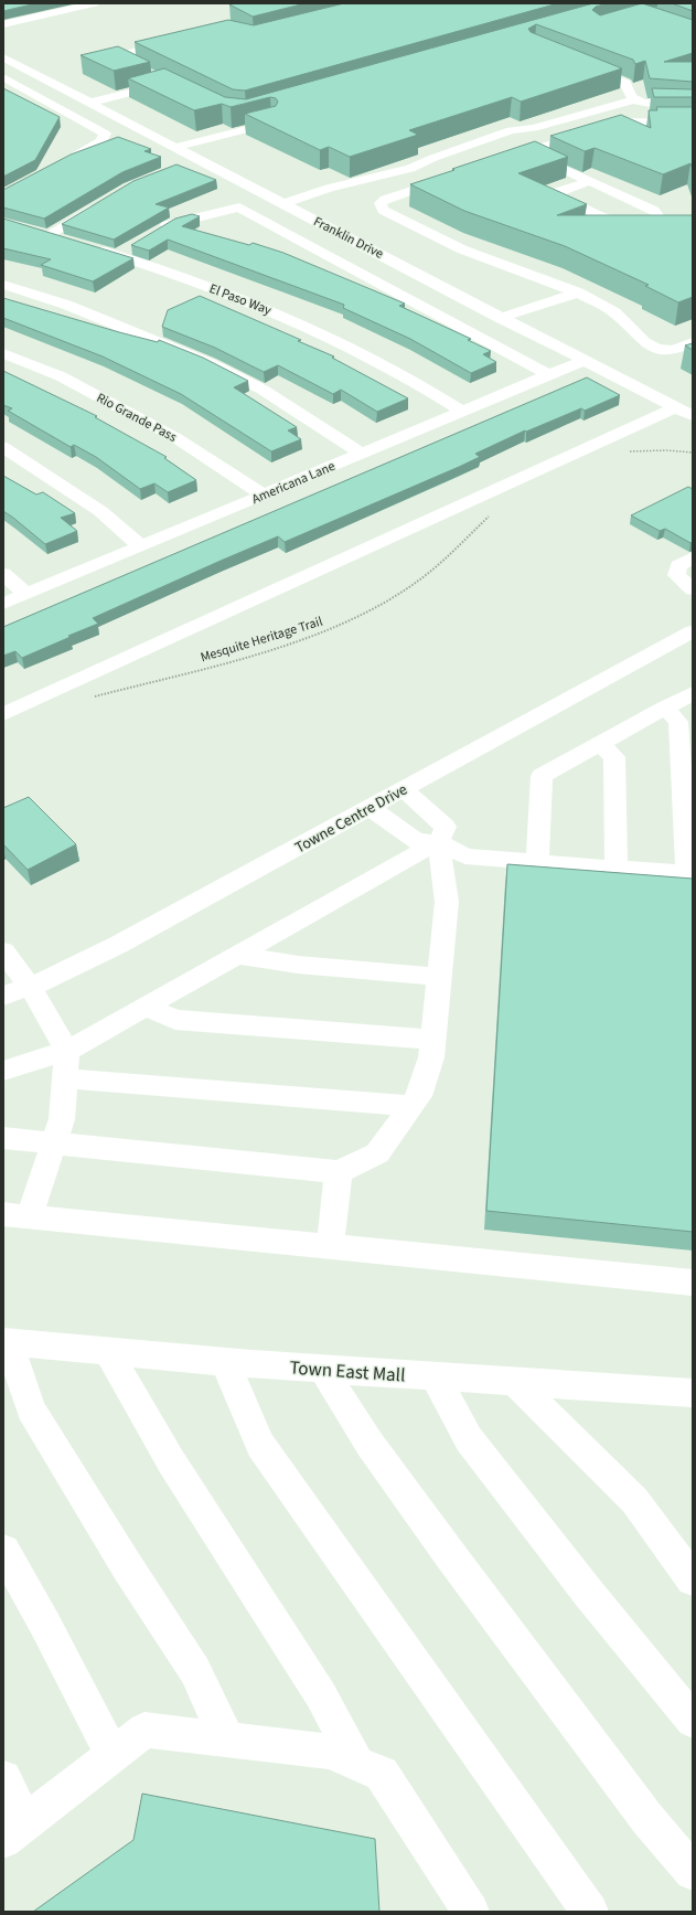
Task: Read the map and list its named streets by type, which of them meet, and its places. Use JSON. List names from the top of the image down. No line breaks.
{"streets":{"street":["Franklin Drive","El Paso Way","Rio Grande Pass","Americana Lane","Towne Centre Drive","Town East Mall"],"path":["Mesquite Heritage Trail"]},"crossings":[["Franklin Drive","Americana Lane"],["El Paso Way","Americana Lane"],["Rio Grande Pass","Americana Lane"]]}
